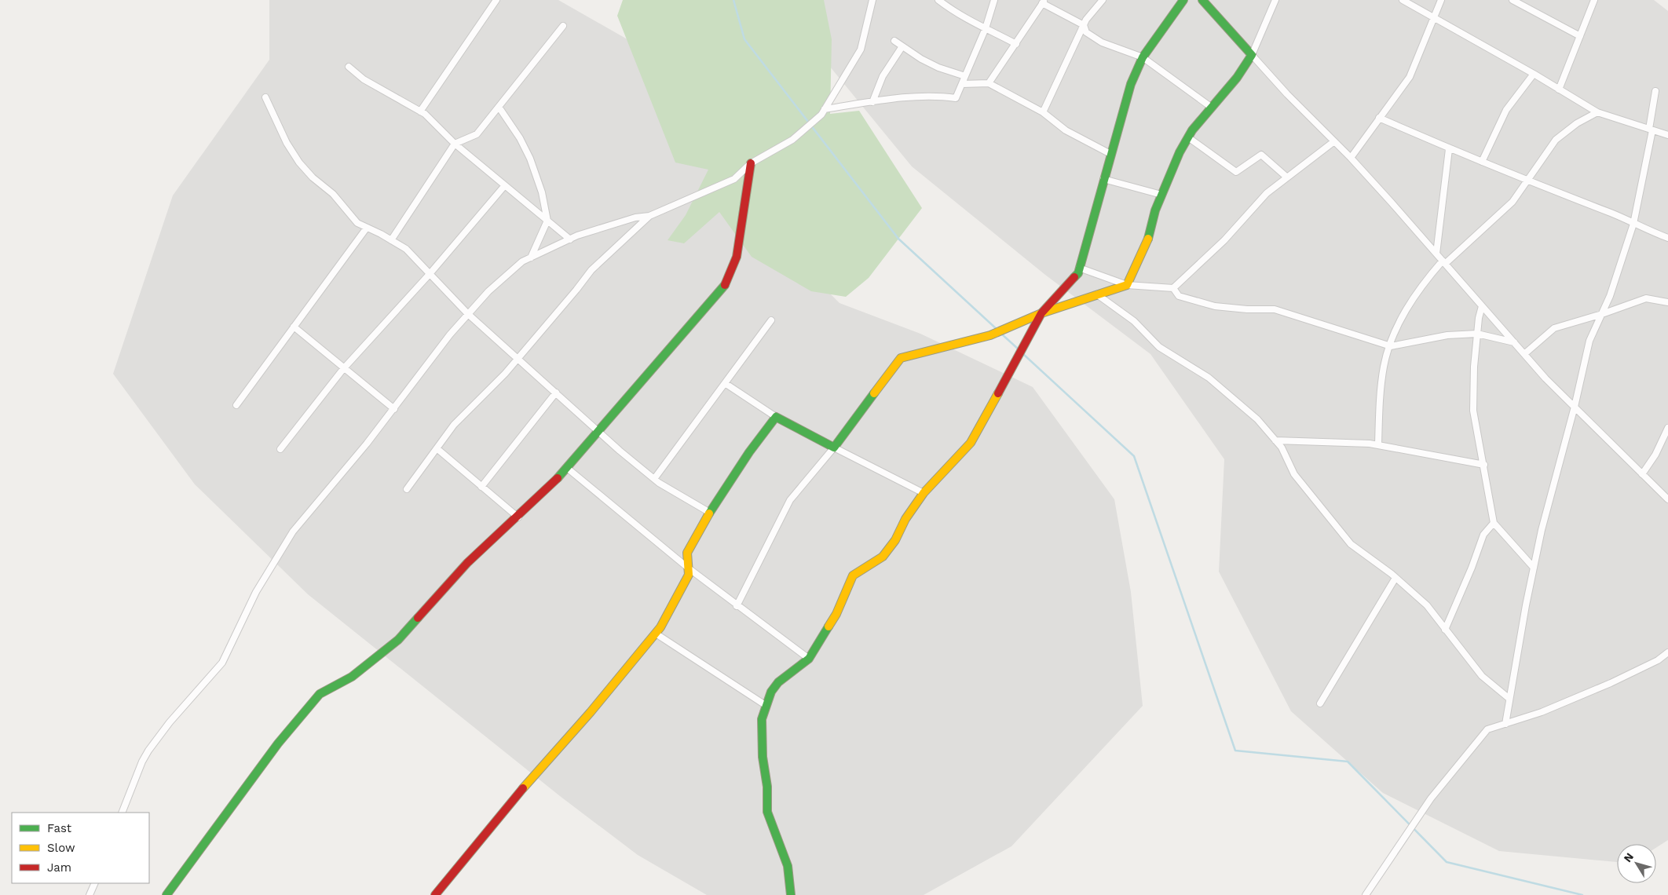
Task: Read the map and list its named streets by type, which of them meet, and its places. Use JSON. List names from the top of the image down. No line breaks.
{"legend":["Fast","Slow","Jam"],"north":"top left"}
